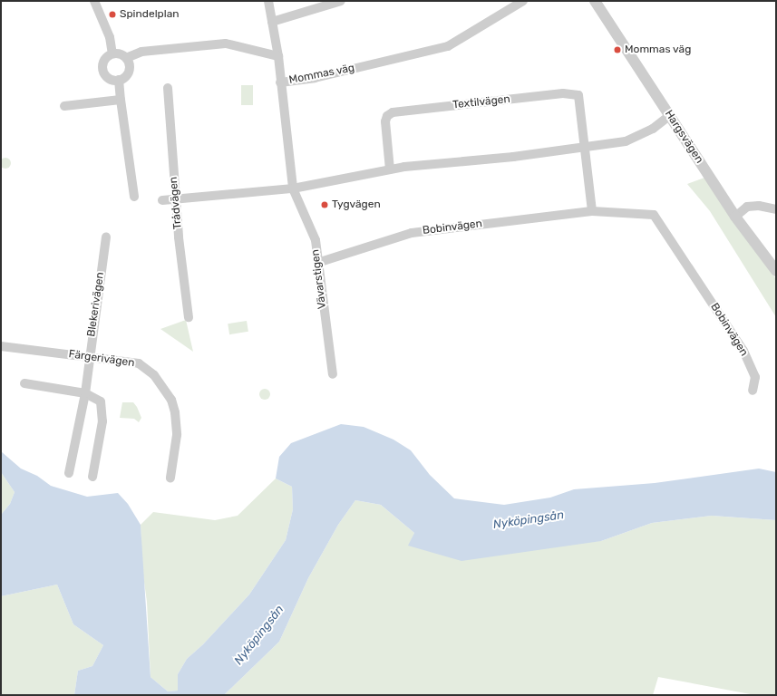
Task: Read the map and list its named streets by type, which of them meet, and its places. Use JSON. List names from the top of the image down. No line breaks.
{"streets":{"street":["Mommas väg","Textilvägen","Hargsvägen","Trådvägen","Bobinvägen","Vävarstigen","Blekerivägen","Färgerivägen"]},"crossings":[["Bobinvägen","Vävarstigen"],["Blekerivägen","Färgerivägen"]],"water":["Nyköpingsån"],"places":["Spindelplan","Mommas väg","Tygvägen"]}
